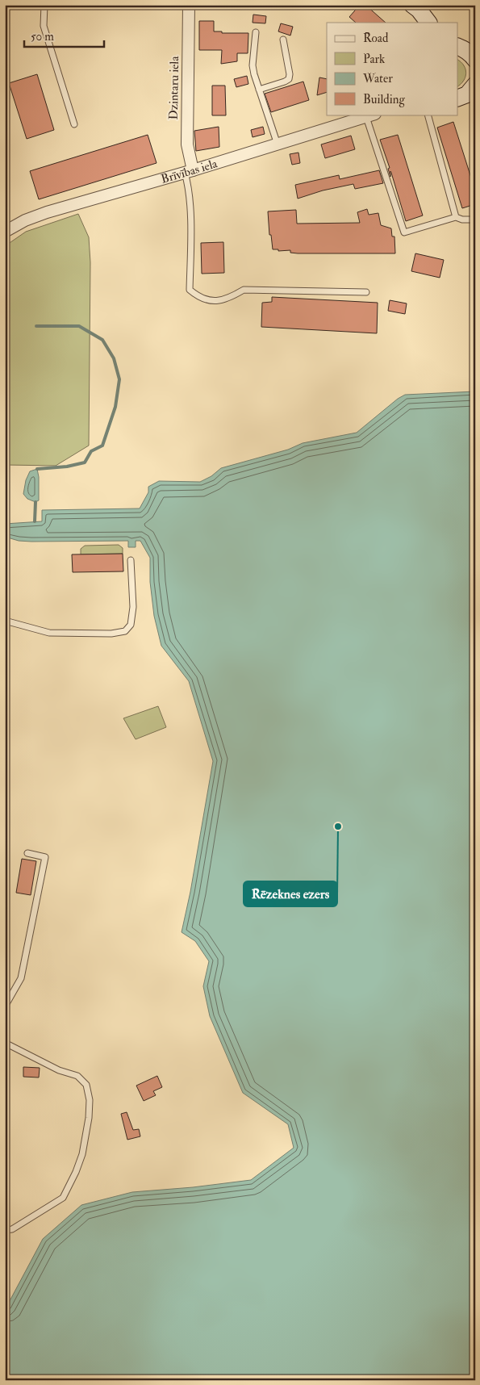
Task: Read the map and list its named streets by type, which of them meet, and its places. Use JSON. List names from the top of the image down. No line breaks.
{"streets":{"street":["Dzintaru iela","Brīvības iela"]},"crossings":[["Dzintaru iela","Brīvības iela"]],"places":["Rēzeknes ezers"],"legend":["Road","Park","Water","Building"],"scale_bar":"50 m"}
